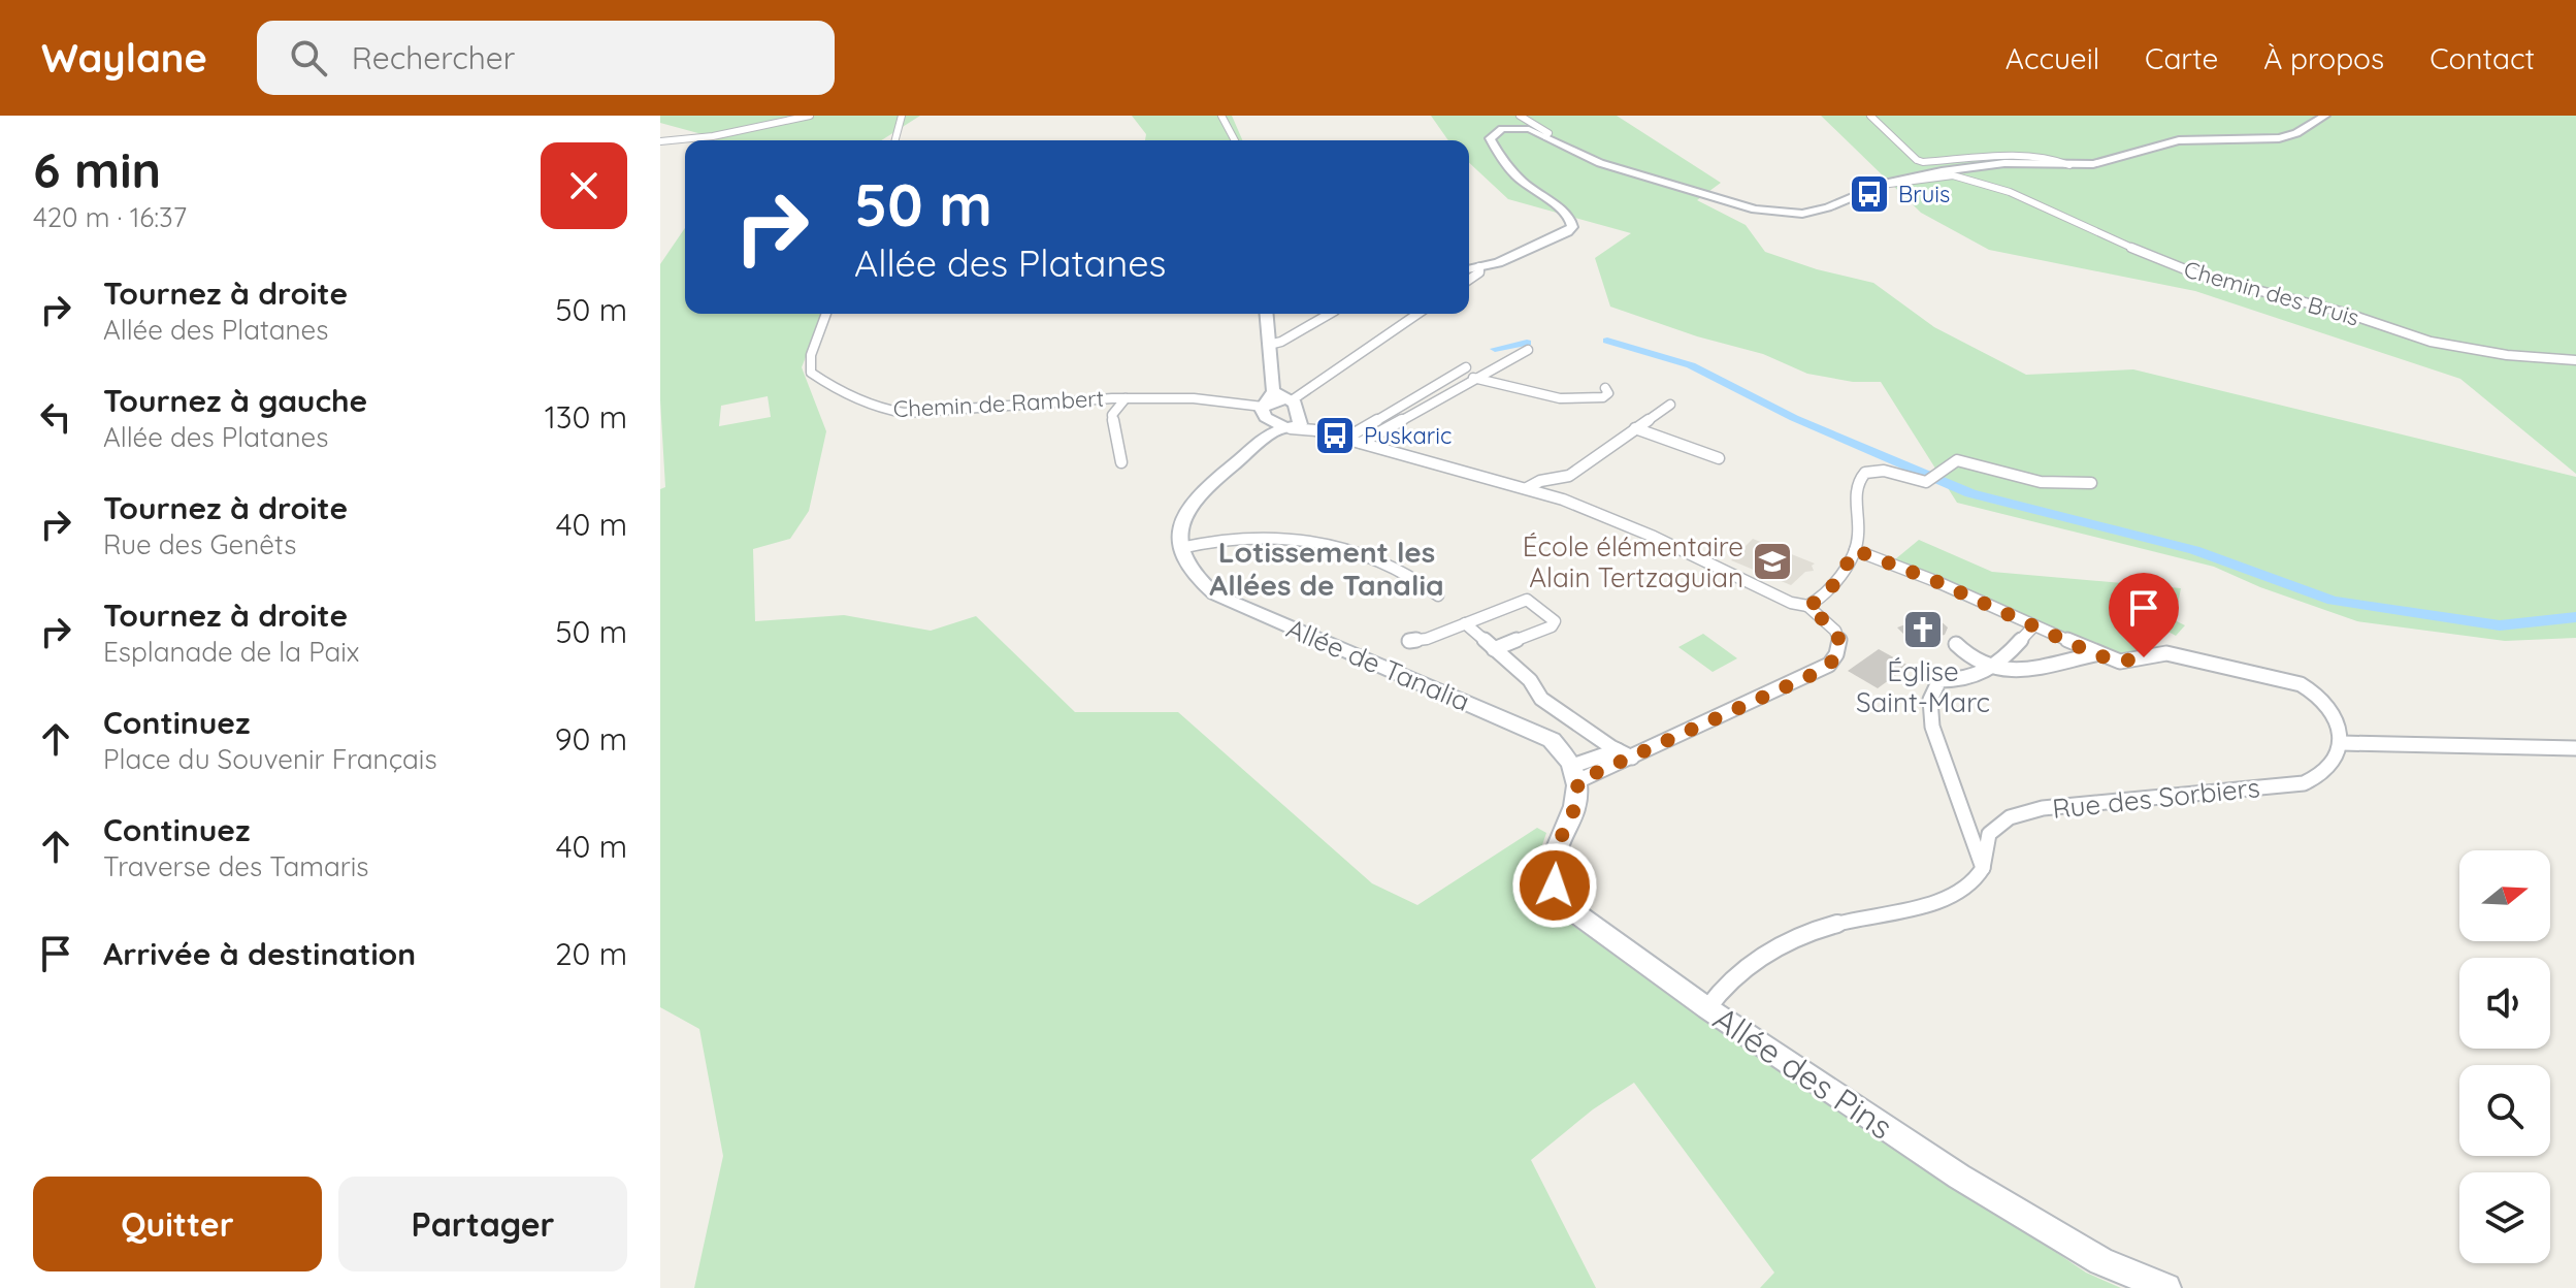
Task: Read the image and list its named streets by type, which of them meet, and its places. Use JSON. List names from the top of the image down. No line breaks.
{"streets":{"street":["Chemin des Bruis","Chemin de Rambert","Allée de Tanalia","Rue des Sorbiers","Allée des Pins"]},"crossings":[["Allée de Tanalia","Allée des Pins"]],"districts":["Lotissement les Allées de Tanalia"],"places":{"bus stop":["Bruis","Puskaric"],"school or university":["École élémentaire Alain Tertzaguian"],"church":["Église Saint-Marc"]},"north":"right","page":{"header":"Waylane","search":"Rechercher","nav":["Accueil","Carte","À propos","Contact"],"heading":["6 min","420 m · 16:37"],"turn":["50 m","Allée des Platanes"],"list":[{"name":"Tournez à droite","note":"Allée des Platanes","value":"50 m"},{"name":"Tournez à gauche","note":"Allée des Platanes","value":"130 m"},{"name":"Tournez à droite","note":"Rue des Genêts","value":"40 m"},{"name":"Tournez à droite","note":"Esplanade de la Paix","value":"50 m"},{"name":"Continuez","note":"Place du Souvenir Français","value":"90 m"},{"name":"Continuez","note":"Traverse des Tamaris","value":"40 m"},{"name":"Arrivée à destination","value":"20 m"}],"buttons":["Quitter","Partager"]}}
